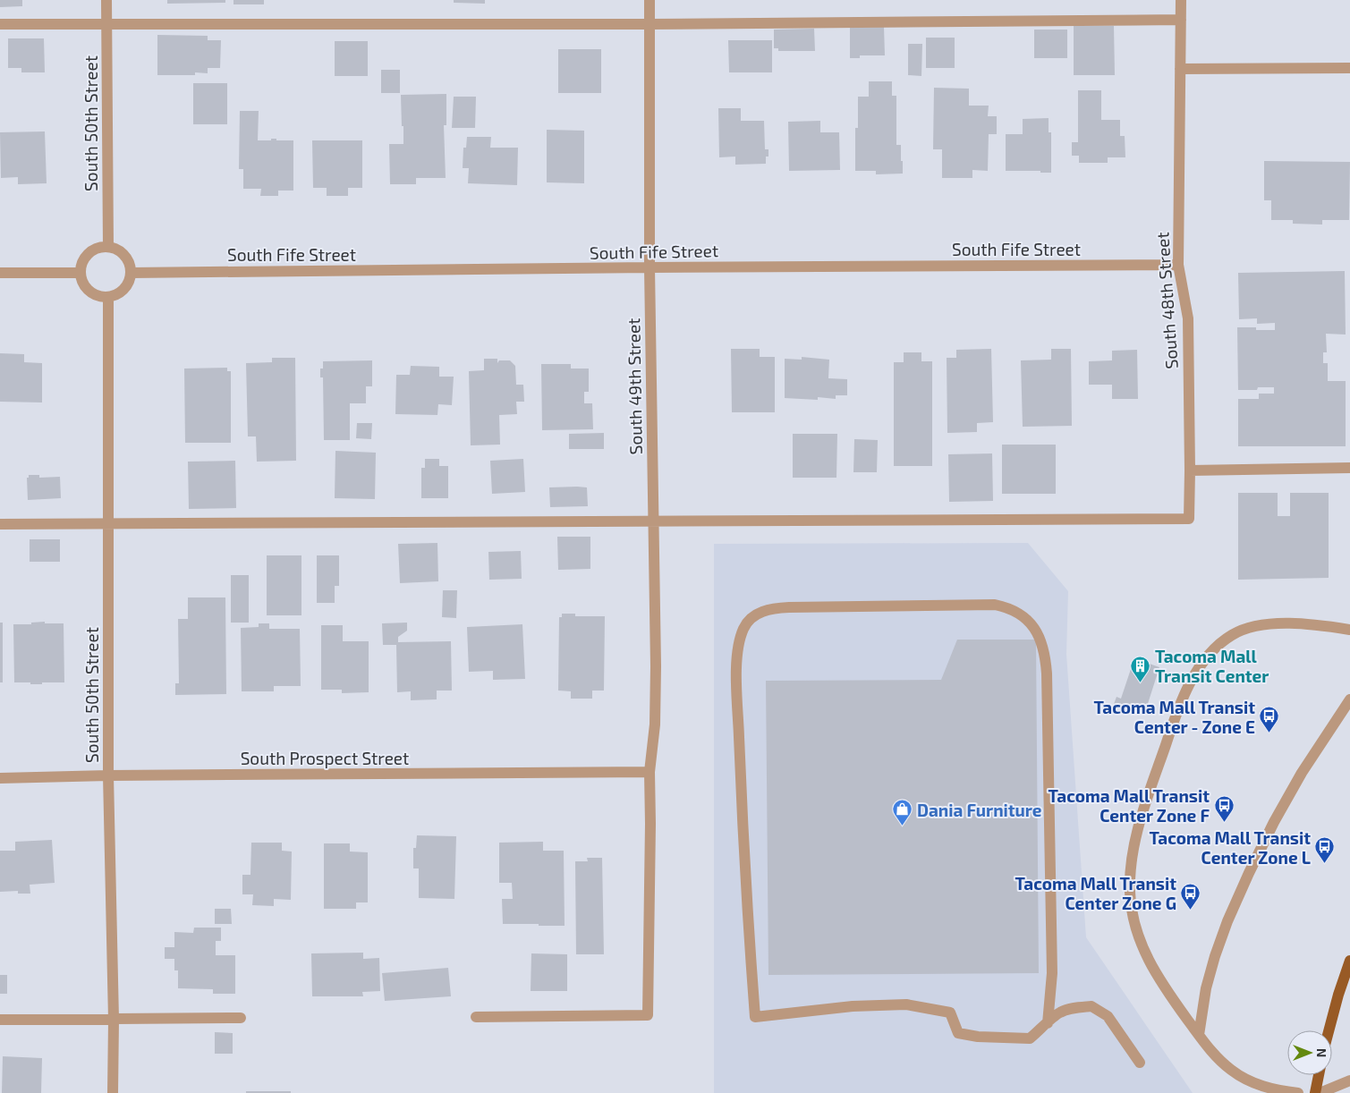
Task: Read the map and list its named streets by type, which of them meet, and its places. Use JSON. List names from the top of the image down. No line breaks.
{"streets":{"street":["South 50th Street","South Fife Street","South 48th Street","South 49th Street","South Prospect Street"]},"crossings":[["South 50th Street","South Fife Street"],["South 50th Street","South Prospect Street"],["South Fife Street","South 48th Street"],["South Fife Street","South 49th Street"],["South 48th Street","South 49th Street"],["South 49th Street","South Prospect Street"]],"places":{"building":["Tacoma Mall Transit Center"],"bus stop":["Tacoma Mall Transit Center - Zone E","Tacoma Mall Transit Center Zone F","Tacoma Mall Transit Center Zone L","Tacoma Mall Transit Center Zone G"],"shop":["Dania Furniture"]},"north":"right"}
